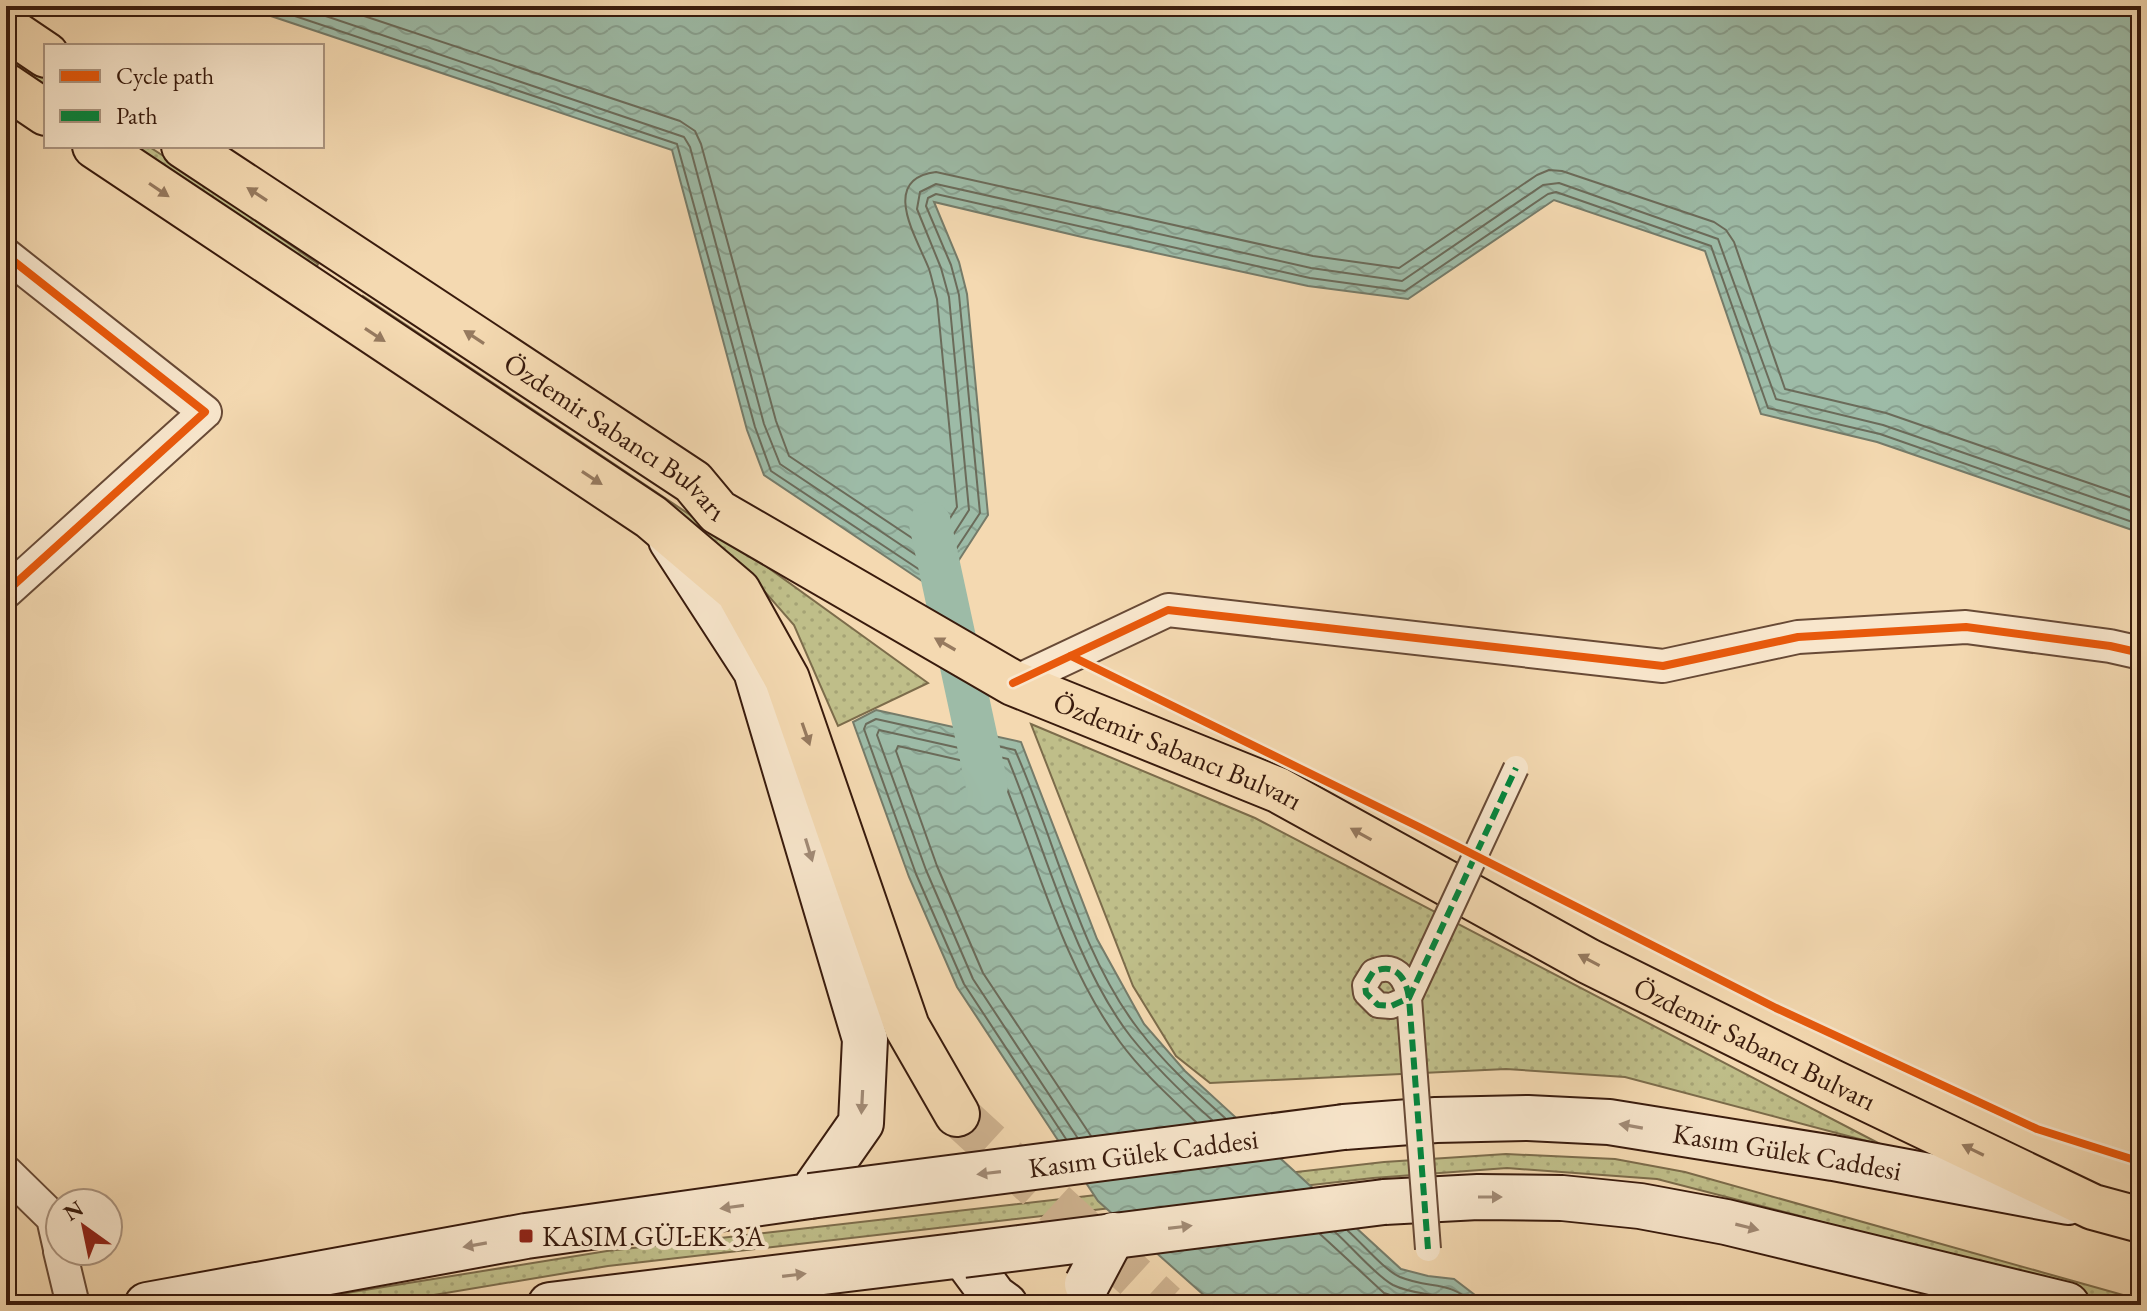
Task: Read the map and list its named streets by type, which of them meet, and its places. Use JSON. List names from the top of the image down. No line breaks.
{"streets":{"main road":["Özdemir Sabancı Bulvarı","Kasım Gülek Caddesi"]},"crossings":[["Özdemir Sabancı Bulvarı","Kasım Gülek Caddesi"]],"places":{"transit":["KASIM GÜLEK 3A"]},"legend":["Cycle path","Path"],"north":"top left"}
